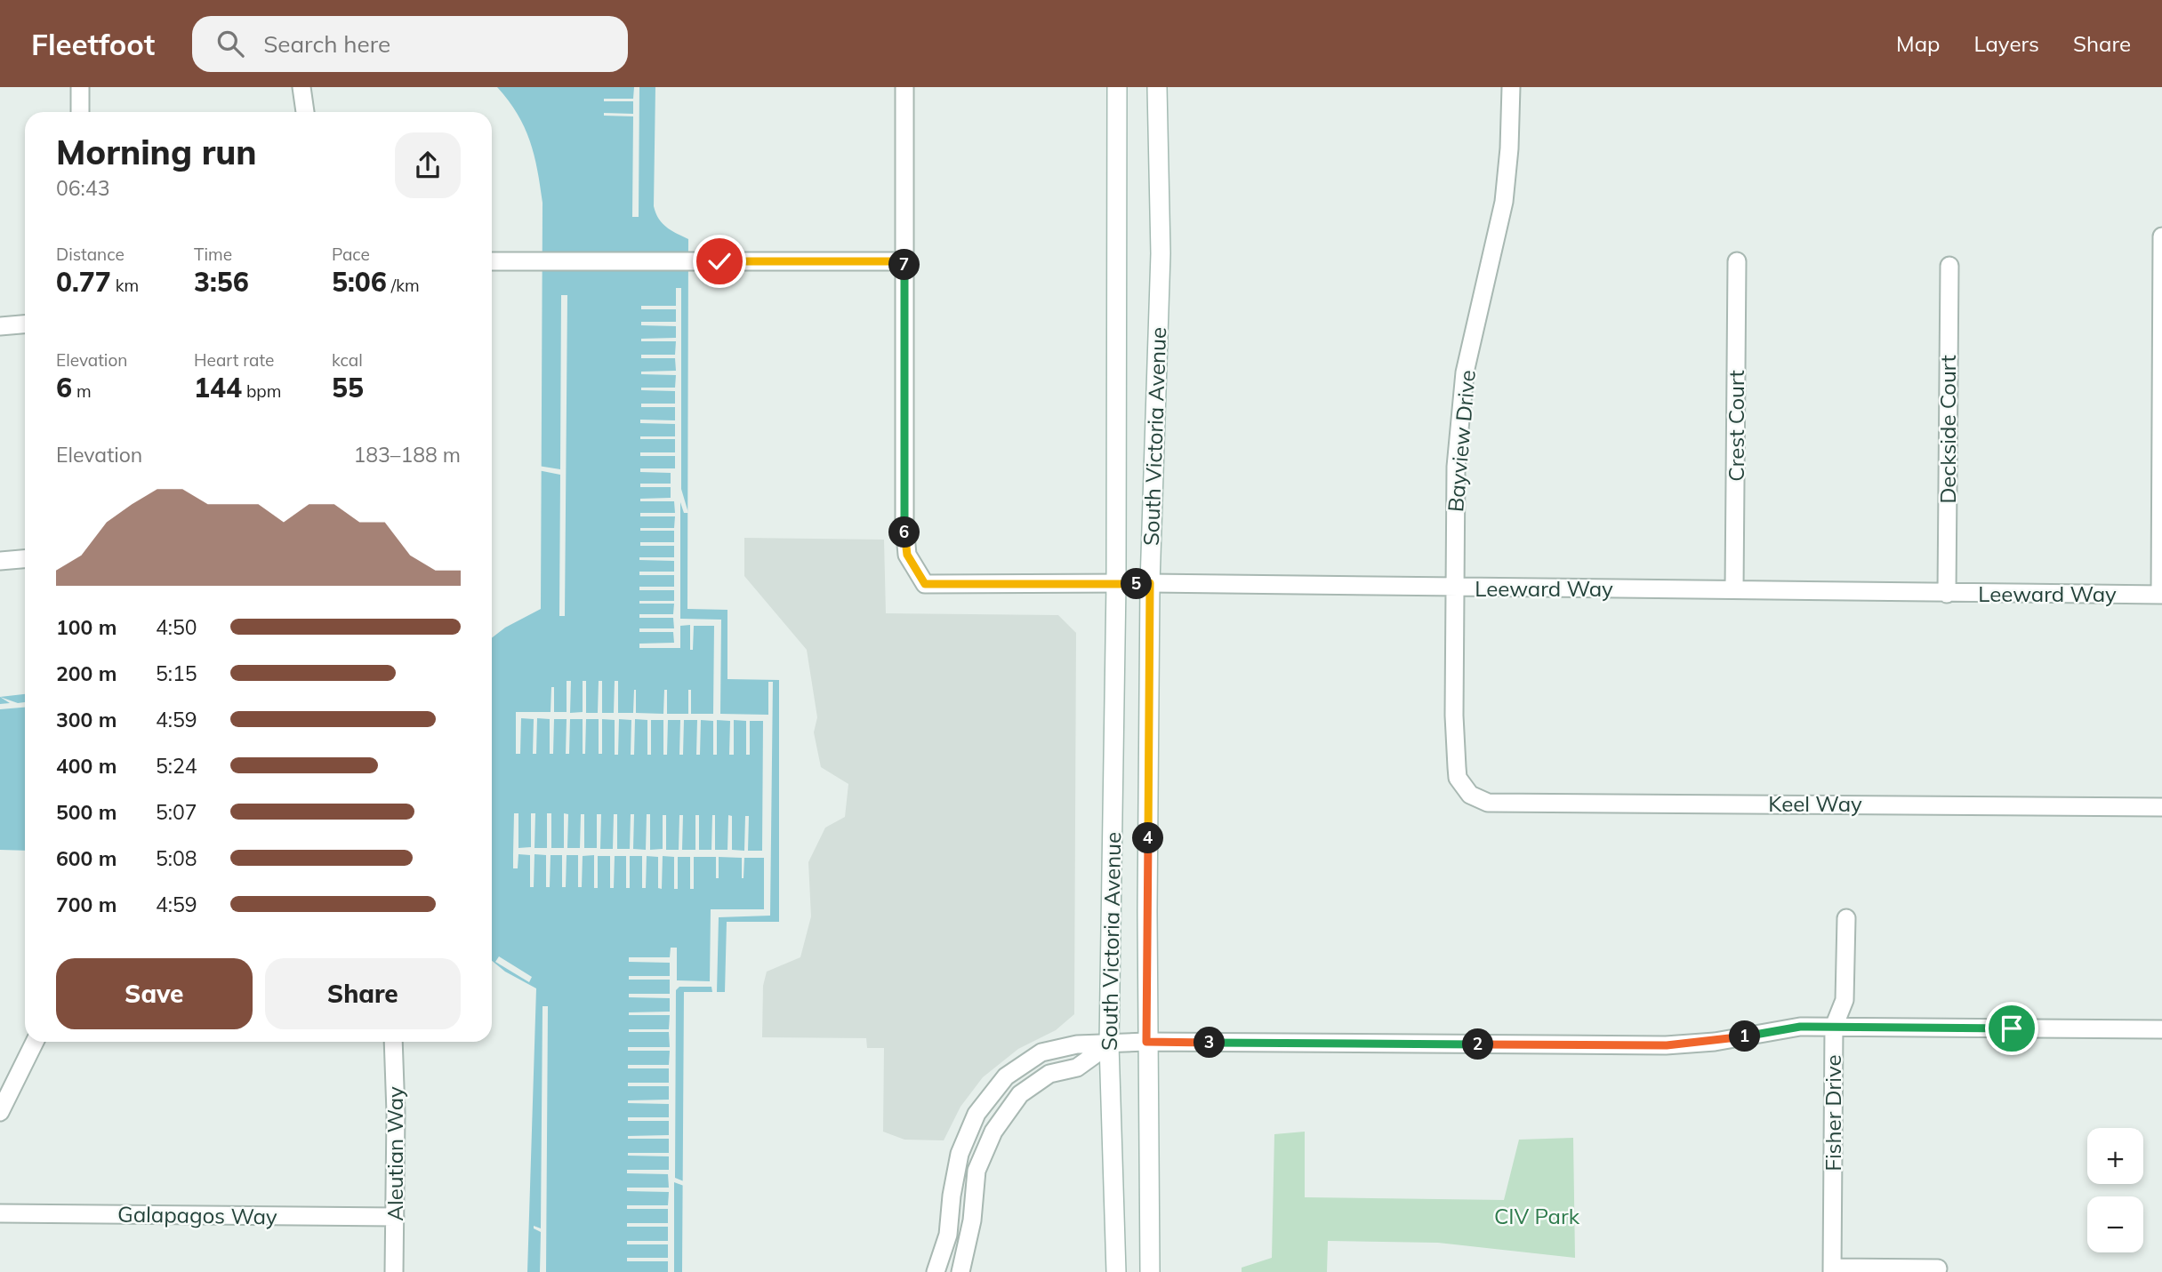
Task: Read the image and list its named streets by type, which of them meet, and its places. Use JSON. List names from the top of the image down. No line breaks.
{"streets":{"main road":["South Victoria Avenue"],"street":["Crest Court","Deckside Court","Bayview Drive","Leeward Way","Keel Way","Fisher Drive","Aleutian Way","Galapagos Way"]},"crossings":[["Crest Court","Leeward Way"],["Deckside Court","Leeward Way"],["South Victoria Avenue","Leeward Way"],["Bayview Drive","Leeward Way"],["Bayview Drive","Keel Way"],["Aleutian Way","Galapagos Way"]],"parks":["CIV Park"],"page":{"header":"Fleetfoot","search":"Search here","nav":["Map","Layers","Share"],"heading":["Morning run","06:43"],"stats":[["Distance","0.77 km"],["Time","3:56"],["Pace","5:06 /km"],["Elevation","6 m"],["Heart rate","144 bpm"],["kcal","55"]],"pins":["7","6","5","4","1","3","2"],"chart":["Elevation","183–188 m"],"list":[{"name":"100 m","note":"4:50"},{"name":"200 m","note":"5:15"},{"name":"300 m","note":"4:59"},{"name":"400 m","note":"5:24"},{"name":"500 m","note":"5:07"},{"name":"600 m","note":"5:08"},{"name":"700 m","note":"4:59"}],"buttons":["Save","Share"],"map_buttons":["+","−"]}}
